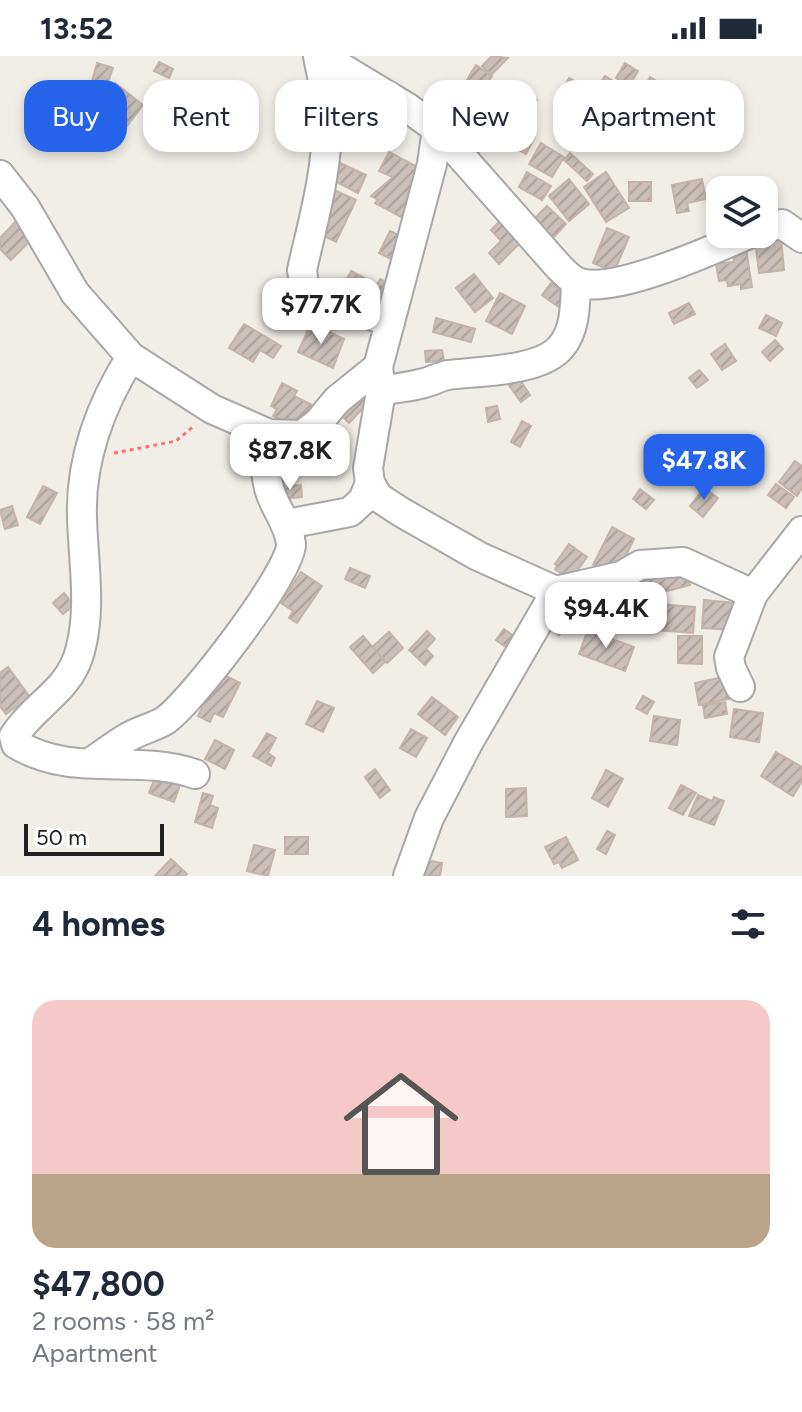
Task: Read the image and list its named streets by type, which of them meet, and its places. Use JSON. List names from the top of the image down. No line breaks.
{"scale_bar":"50 m","page":{"status":"13:52","chip":["Buy","Rent","Filters","New","Apartment"],"price":["$77.7K","$87.8K","$47.8K","$94.4K"],"scale":"50 m","heading":"4 homes","list":[{"name":"$47,800","note":"2 rooms · 58 m² · Apartment"}]}}
